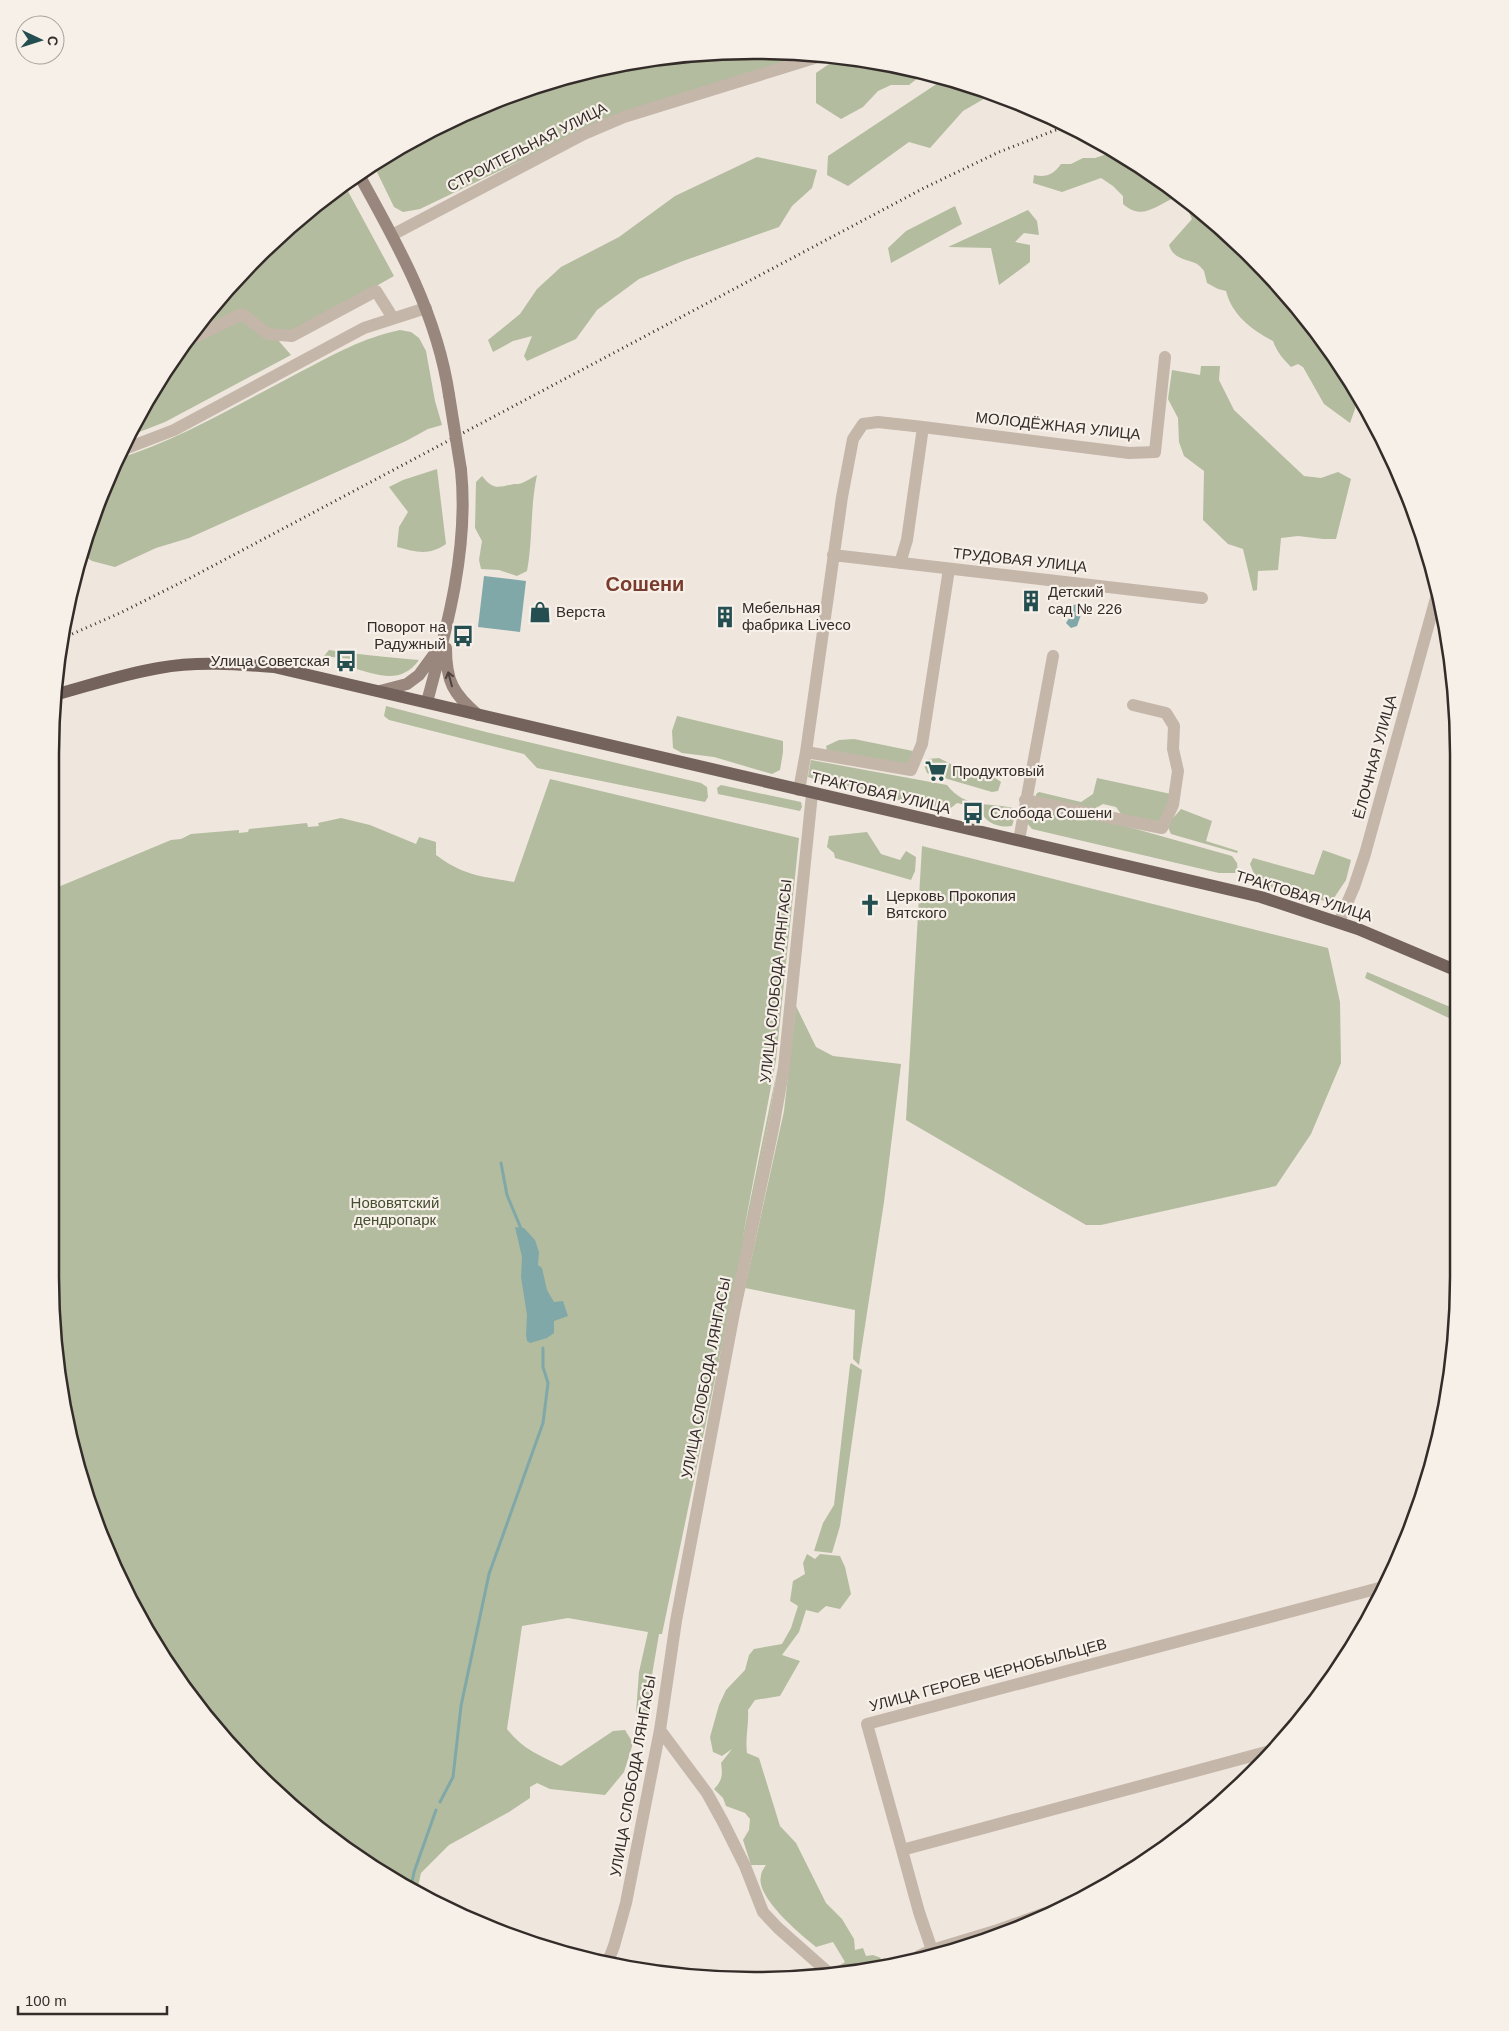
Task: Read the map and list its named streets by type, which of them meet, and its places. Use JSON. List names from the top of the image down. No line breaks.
{"streets":{"main road":["ТРАКТОВАЯ УЛИЦА"],"street":["СТРОИТЕЛЬНАЯ УЛИЦА","МОЛОДЁЖНАЯ УЛИЦА","ТРУДОВАЯ УЛИЦА","ЁЛОЧНАЯ УЛИЦА","УЛИЦА СЛОБОДА ЛЯНГАСЫ","УЛИЦА ГЕРОЕВ ЧЕРНОБЫЛЬЦЕВ"]},"crossings":[["МОЛОДЁЖНАЯ УЛИЦА","ТРУДОВАЯ УЛИЦА"],["ЁЛОЧНАЯ УЛИЦА","ТРАКТОВАЯ УЛИЦА"],["ТРАКТОВАЯ УЛИЦА","УЛИЦА СЛОБОДА ЛЯНГАСЫ"]],"districts":["Сошени"],"parks":["Нововятский дендропарк"],"places":{"building":["Детский сад № 226","Мебельная фабрика Liveco"],"shop":["Верста"],"bus stop":["Поворот на Радужный","Улица Советская","Слобода Сошени"],"supermarket":["Продуктовый"],"church":["Церковь Прокопия Вятского"]},"scale_bar":"100 m","north":"right"}
